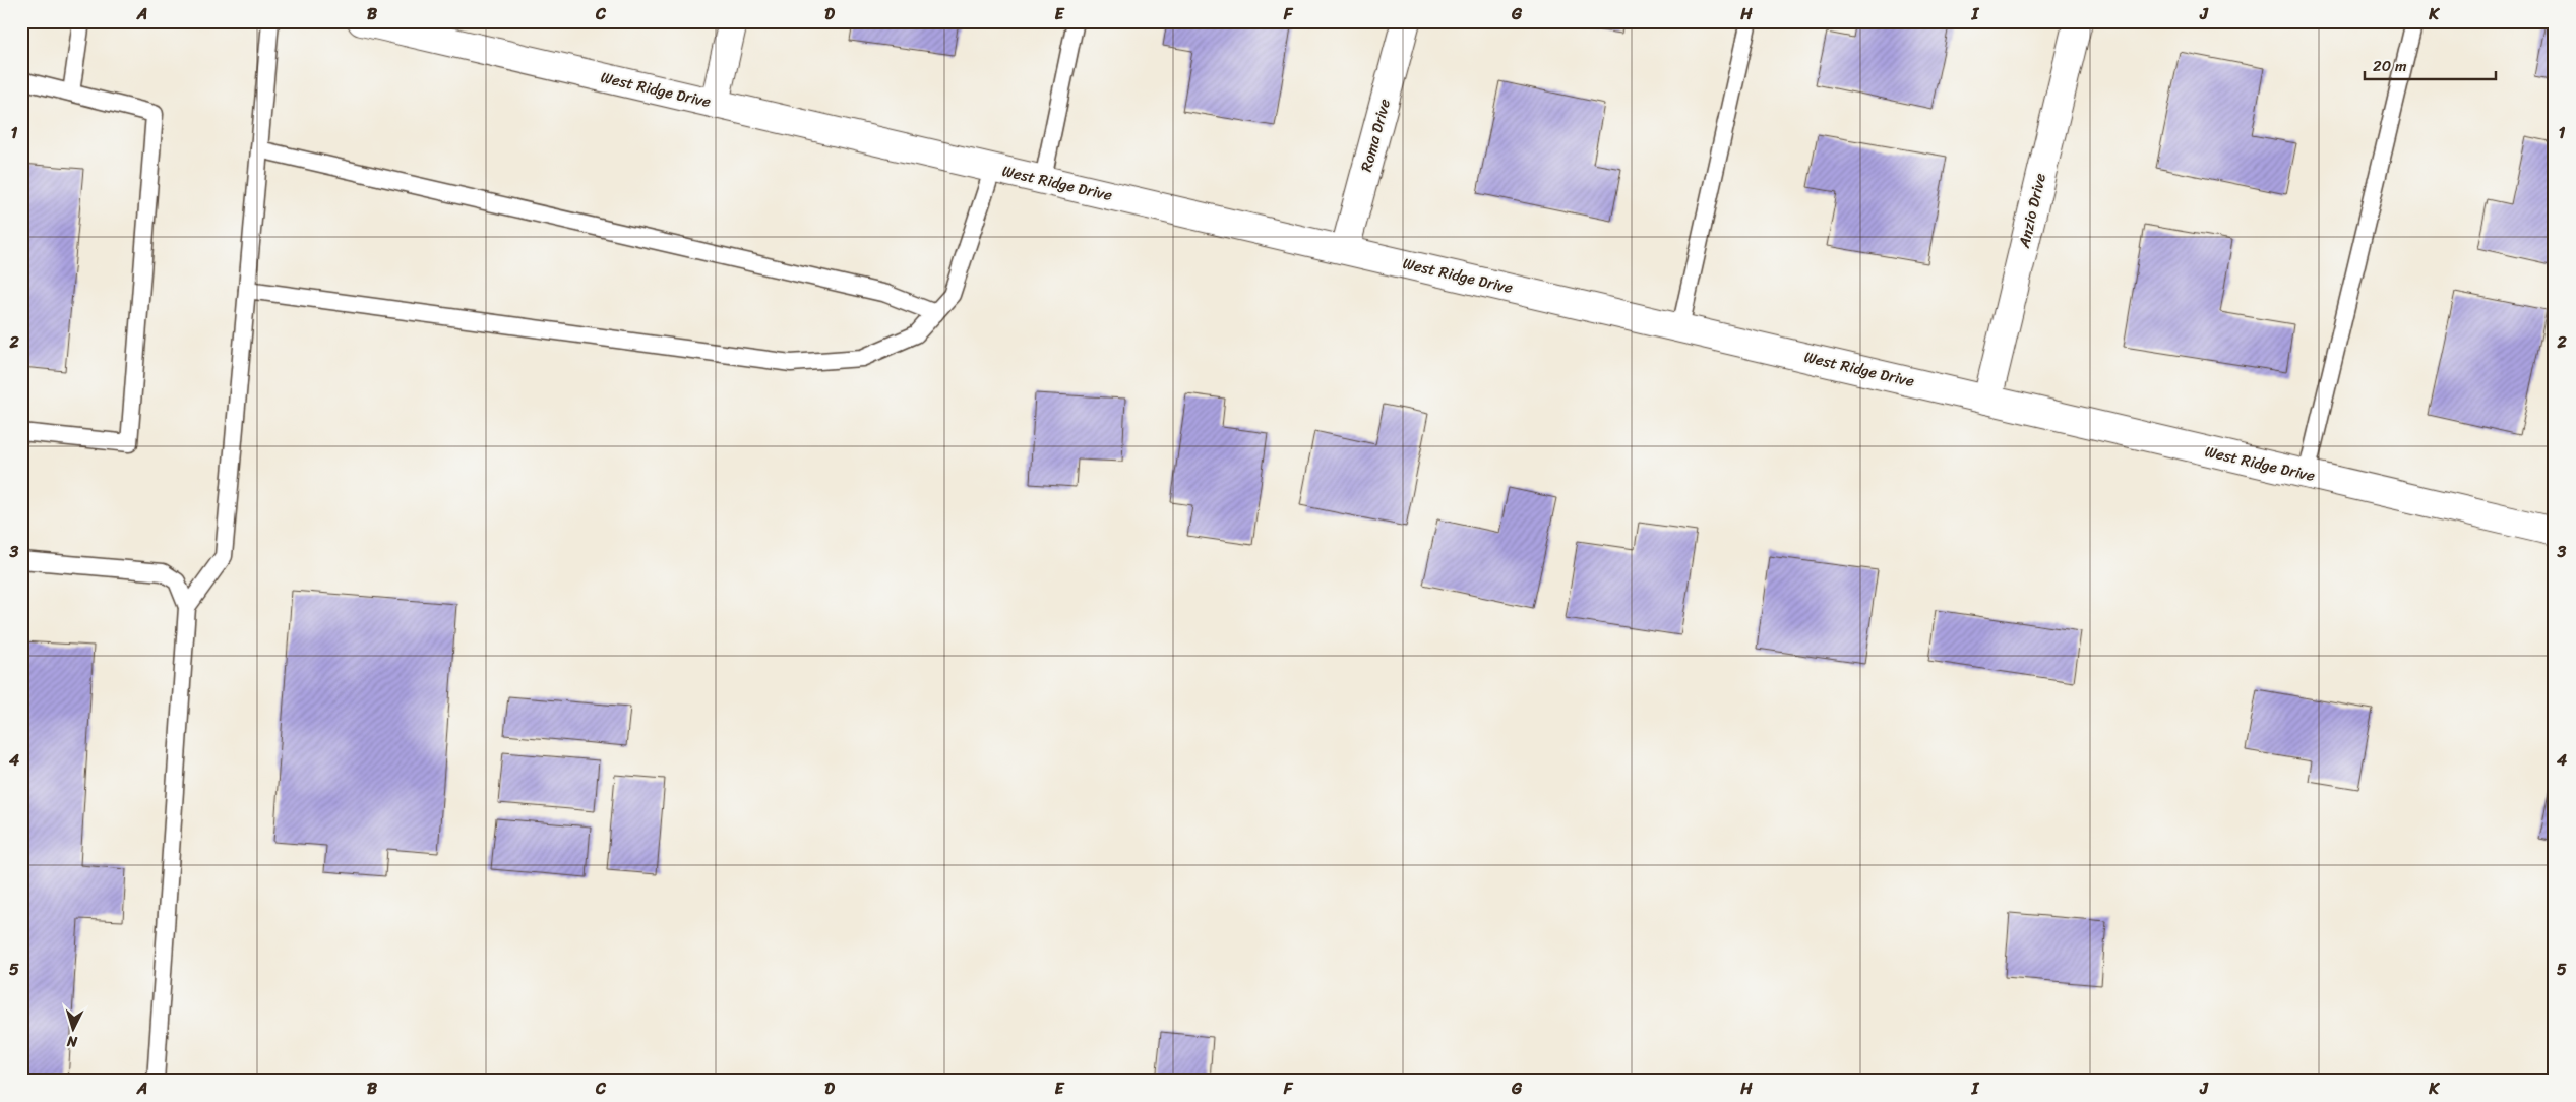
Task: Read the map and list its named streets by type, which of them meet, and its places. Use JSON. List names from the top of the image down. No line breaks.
{"streets":{"street":["West Ridge Drive","Roma Drive","Anzio Drive"]},"crossings":[["West Ridge Drive","Roma Drive"],["West Ridge Drive","Anzio Drive"]],"scale_bar":"20 m","north":"bottom","grid":{"columns":["A","B","C","D","E","F","G","H","I","J","K"],"rows":["1","2","3","4","5"]}}
